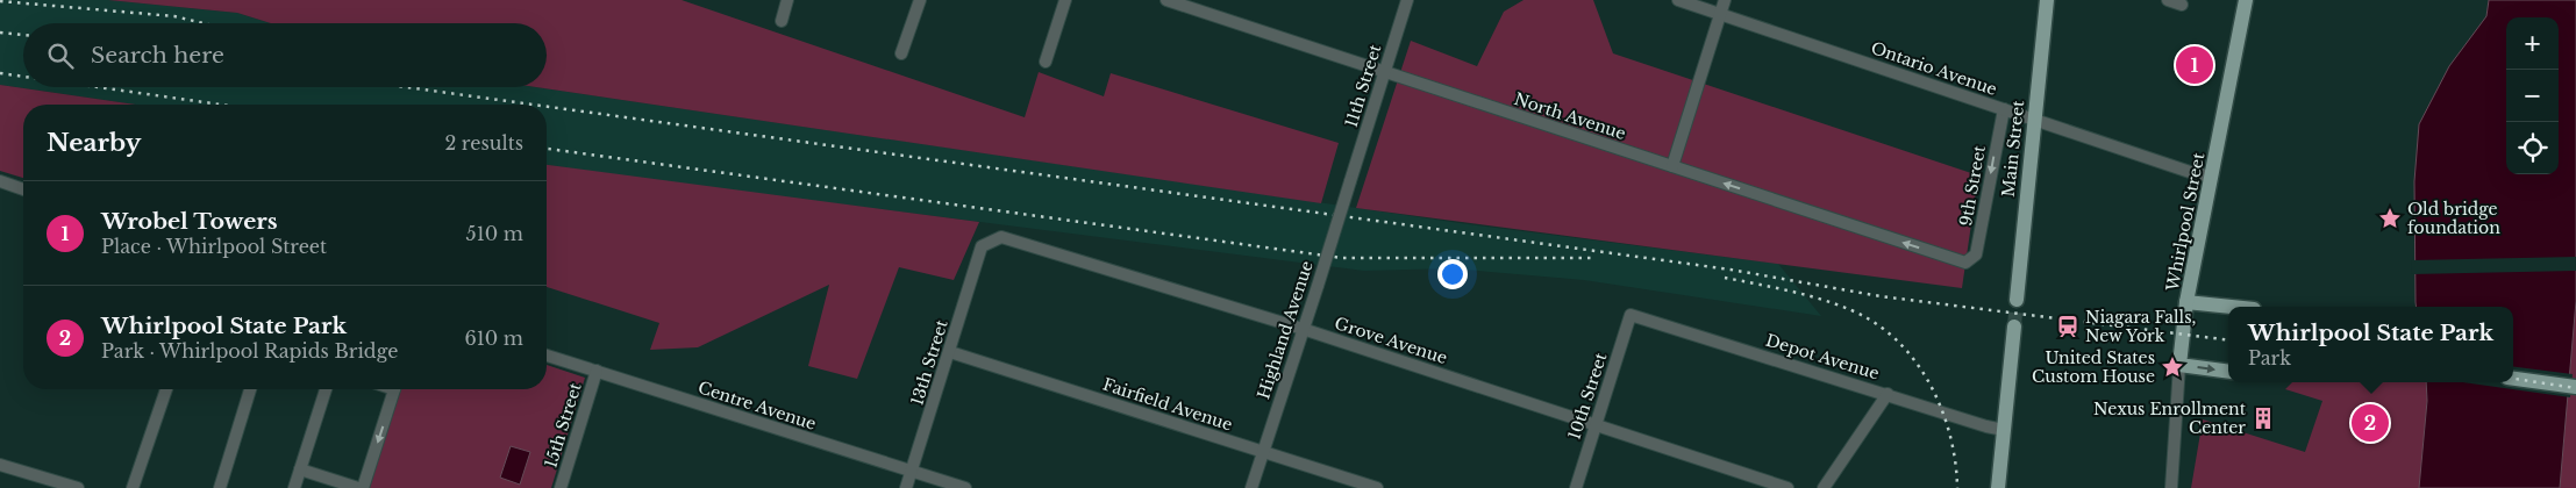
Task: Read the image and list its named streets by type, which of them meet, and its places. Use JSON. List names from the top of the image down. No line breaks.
{"streets":{"main road":["Main Street","Whirlpool Street"],"street":["Ontario Avenue","11th Street","North Avenue","9th Street","Highland Avenue","Grove Avenue","Depot Avenue","13th Street","10th Street","Fairfield Avenue","Centre Avenue","15th Street"]},"crossings":[["Ontario Avenue","Main Street"],["Ontario Avenue","9th Street"],["Ontario Avenue","Whirlpool Street"],["11th Street","North Avenue"],["11th Street","Highland Avenue"],["North Avenue","9th Street"],["Highland Avenue","Grove Avenue"],["Highland Avenue","Fairfield Avenue"],["Grove Avenue","13th Street"],["Grove Avenue","10th Street"],["Depot Avenue","10th Street"],["13th Street","Fairfield Avenue"],["13th Street","Centre Avenue"],["Centre Avenue","15th Street"]],"one_way":["North Avenue","9th Street"],"places":{"place":["Old bridge foundation","United States Custom House"],"station":["Niagara Falls, New York"],"building":["Nexus Enrollment Center"]},"page":{"map_buttons":["+","−"],"search":"Search here","pins":["1","2"],"heading":["Nearby","2 results"],"list":[{"mark":"1","name":"Wrobel Towers","note":"Place · Whirlpool Street","value":"510 m"},{"mark":"2","name":"Whirlpool State Park","note":"Park · Whirlpool Rapids Bridge","value":"610 m"}],"popup":["Whirlpool State Park","Park"]}}
